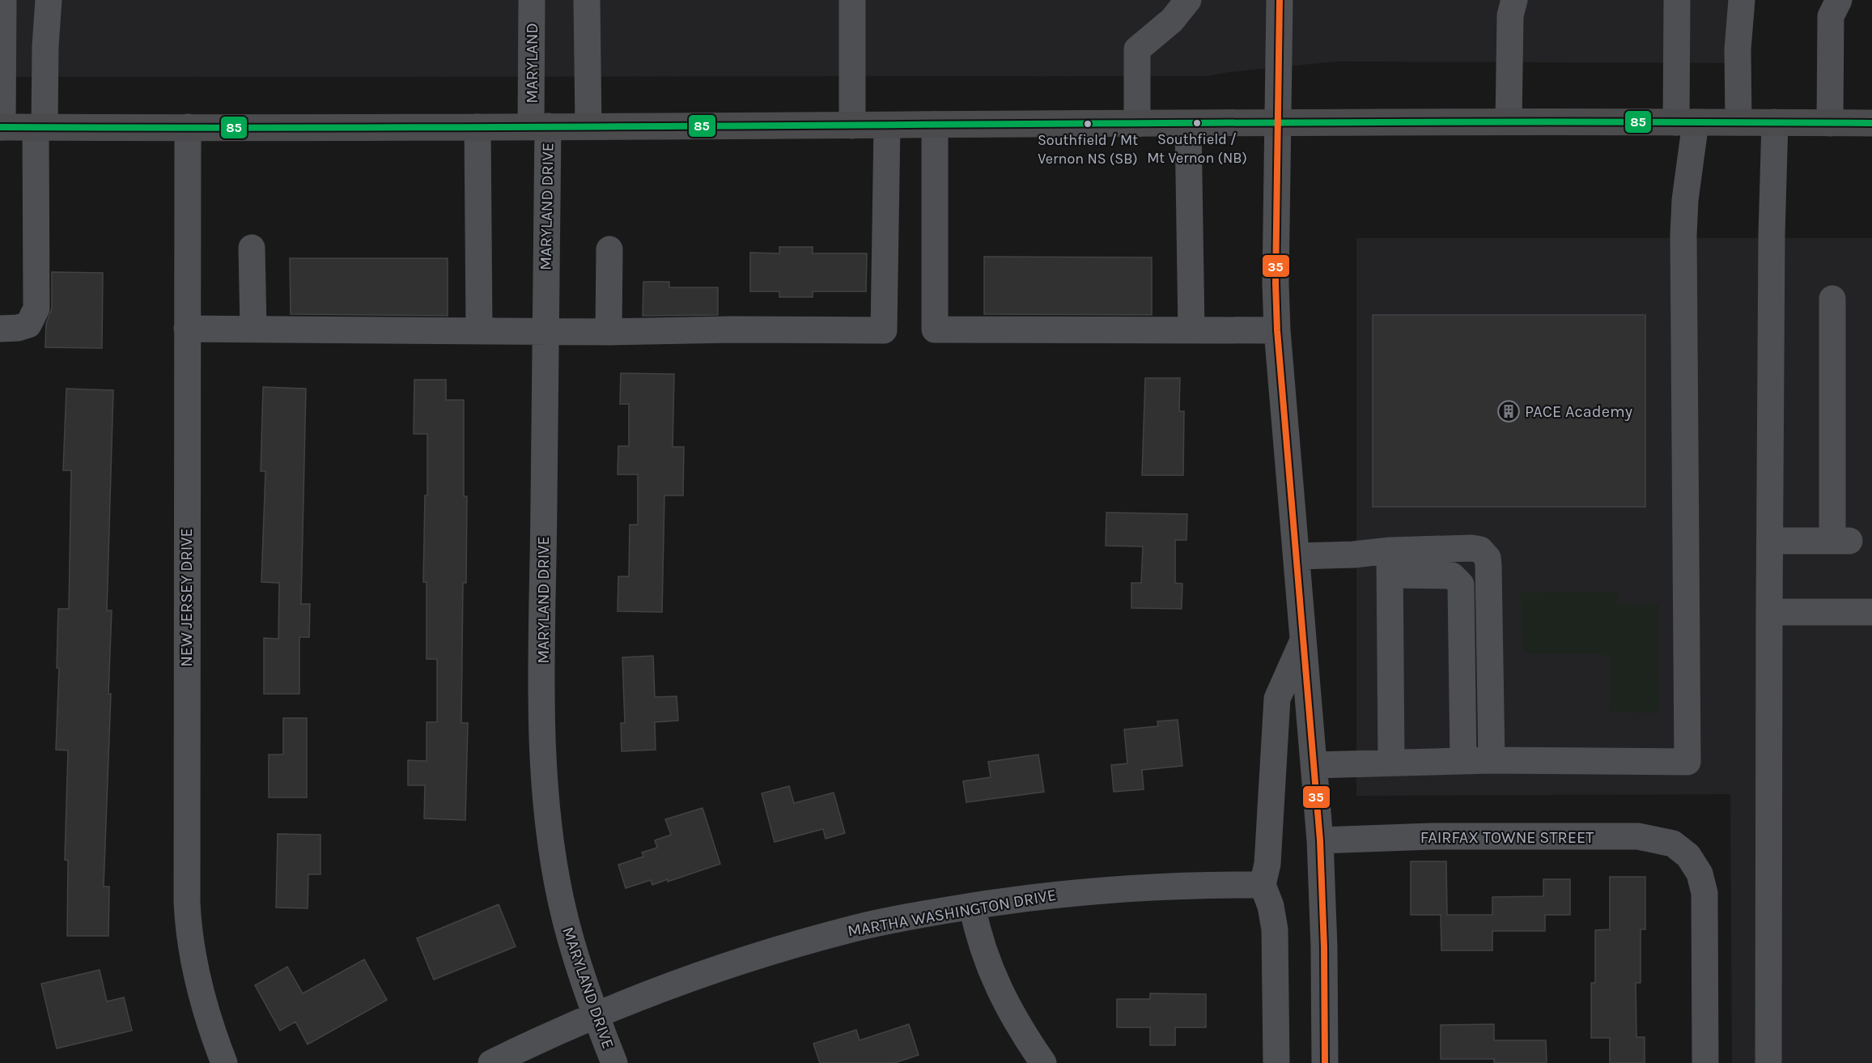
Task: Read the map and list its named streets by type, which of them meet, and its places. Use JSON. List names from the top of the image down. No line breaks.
{"streets":{"street":["MARYLAND","MARYLAND DRIVE","NEW JERSEY DRIVE","FAIRFAX TOWNE STREET","MARTHA WASHINGTON DRIVE"]},"crossings":[["MARYLAND","MARYLAND DRIVE"],["MARYLAND DRIVE","MARTHA WASHINGTON DRIVE"]],"places":{"other":["Southfield / Mt Vernon (NB)","Southfield / Mt Vernon NS (SB)"],"building":["PACE Academy"]},"lines":["transit line 35","transit line 85"]}
